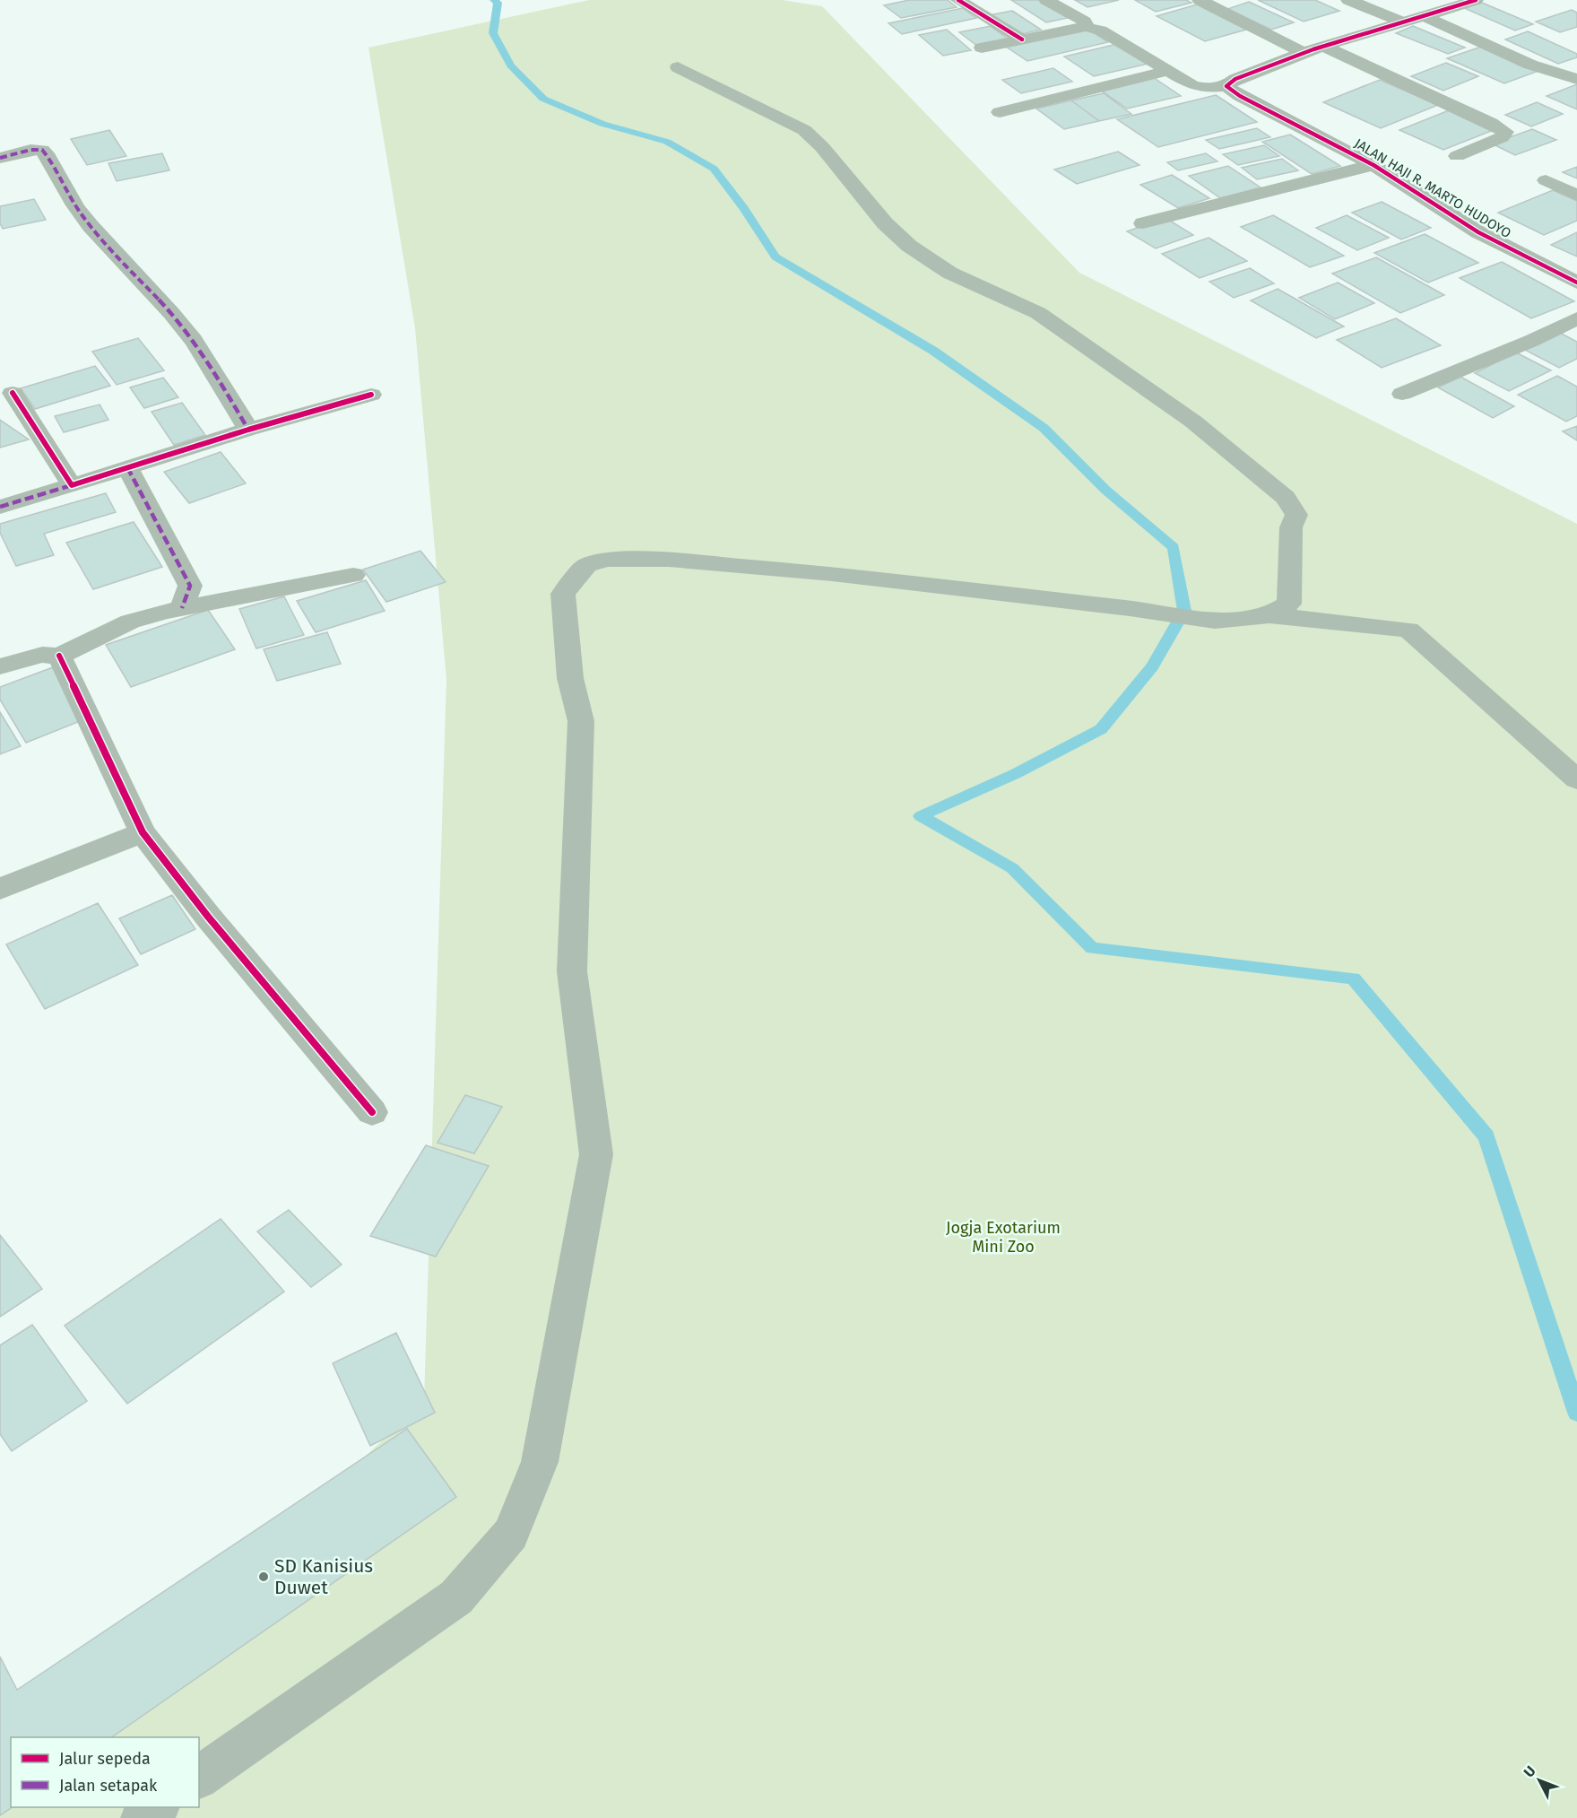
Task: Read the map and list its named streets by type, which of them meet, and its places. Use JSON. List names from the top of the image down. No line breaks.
{"streets":{"street":["JALAN HAJI R. MARTO HUDOYO"]},"parks":["Jogja Exotarium Mini Zoo"],"places":["SD Kanisius Duwet"],"legend":["Jalur sepeda","Jalan setapak"],"north":"top left"}
